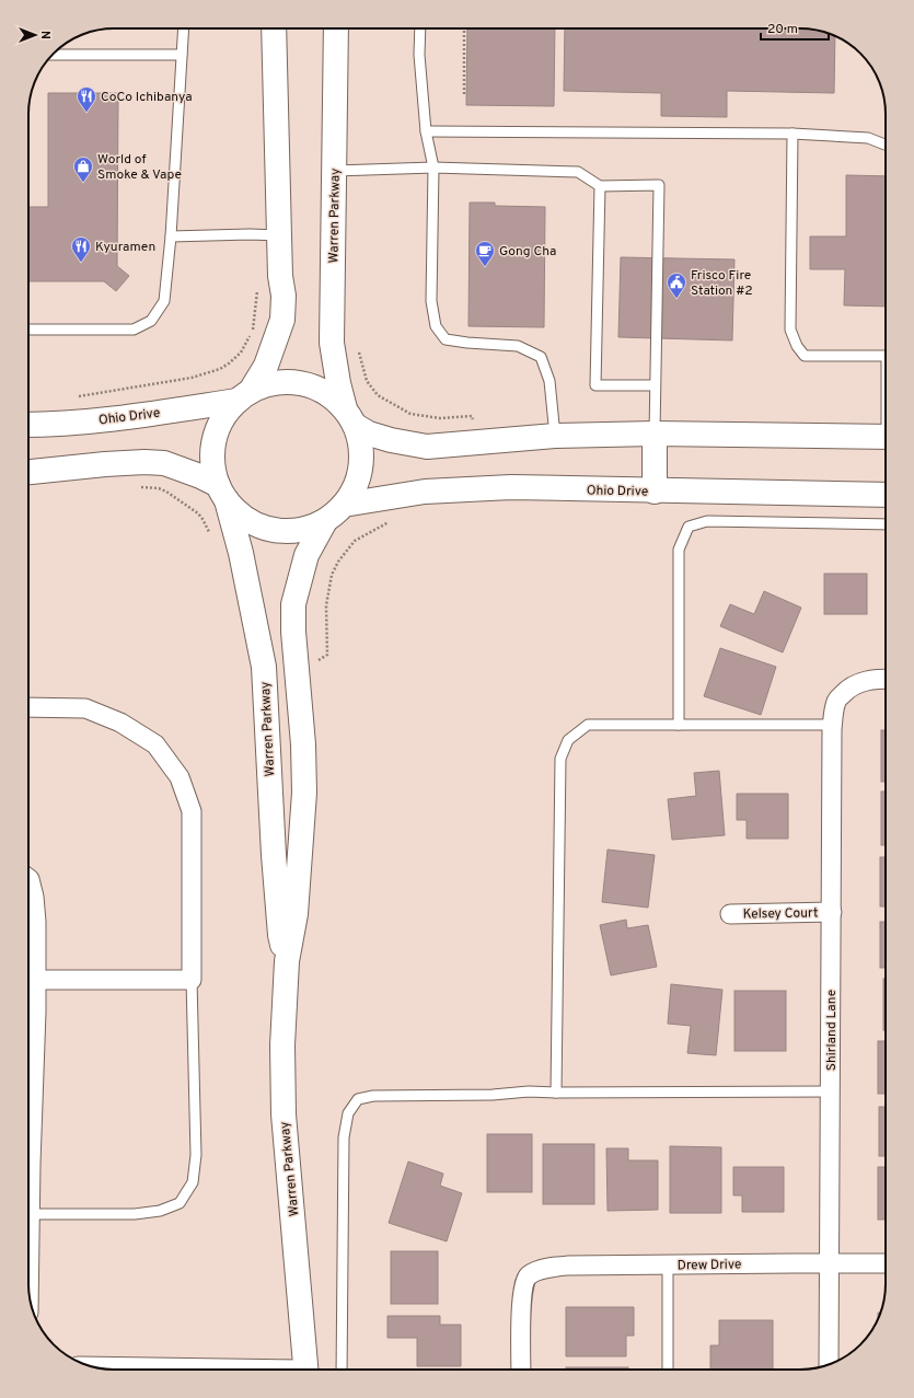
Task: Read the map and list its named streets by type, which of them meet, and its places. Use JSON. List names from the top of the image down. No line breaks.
{"streets":{"main road":["Warren Parkway","Ohio Drive"],"street":["Kelsey Court","Shirland Lane","Drew Drive"]},"crossings":[["Warren Parkway","Ohio Drive"],["Kelsey Court","Shirland Lane"],["Shirland Lane","Drew Drive"]],"places":{"restaurant":["CoCo Ichibanya","Kyuramen"],"shop":["World of Smoke & Vape"],"cafe":["Gong Cha"],"public building":["Frisco Fire Station #2"]},"scale_bar":"20 m","north":"right"}
